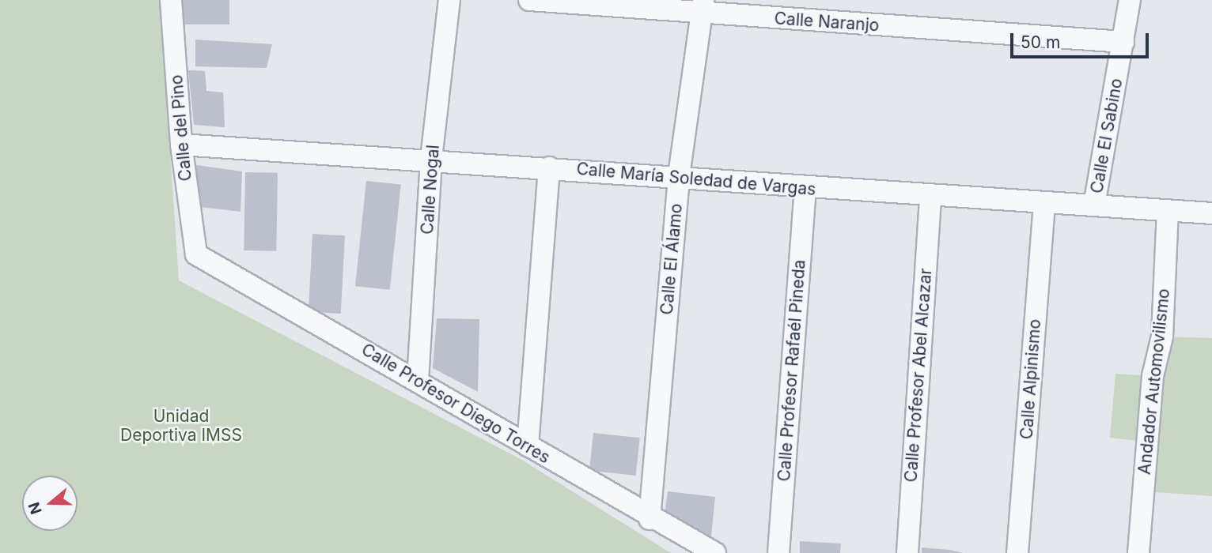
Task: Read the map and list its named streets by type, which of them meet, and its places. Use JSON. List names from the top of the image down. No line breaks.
{"streets":{"street":["Calle Naranjo","Calle del Pino","Calle El Sabino","Calle María Soledad de Vargas","Calle Nogal","Calle El Álamo","Calle Profesor Rafaél Pineda","Calle Profesor Abel Alcazar","Calle Alpinismo","Andador Automovilismo","Calle Profesor Diego Torres"]},"crossings":[["Calle Naranjo","Calle El Sabino"],["Calle Naranjo","Calle El Álamo"],["Calle del Pino","Calle María Soledad de Vargas"],["Calle del Pino","Calle Profesor Diego Torres"],["Calle El Sabino","Calle María Soledad de Vargas"],["Calle María Soledad de Vargas","Calle Nogal"],["Calle María Soledad de Vargas","Calle El Álamo"],["Calle María Soledad de Vargas","Calle Profesor Rafaél Pineda"],["Calle María Soledad de Vargas","Calle Profesor Abel Alcazar"],["Calle María Soledad de Vargas","Calle Alpinismo"],["Calle María Soledad de Vargas","Andador Automovilismo"],["Calle Nogal","Calle Profesor Diego Torres"],["Calle El Álamo","Calle Profesor Diego Torres"]],"parks":["Unidad Deportiva IMSS"],"scale_bar":"50 m","north":"left"}
